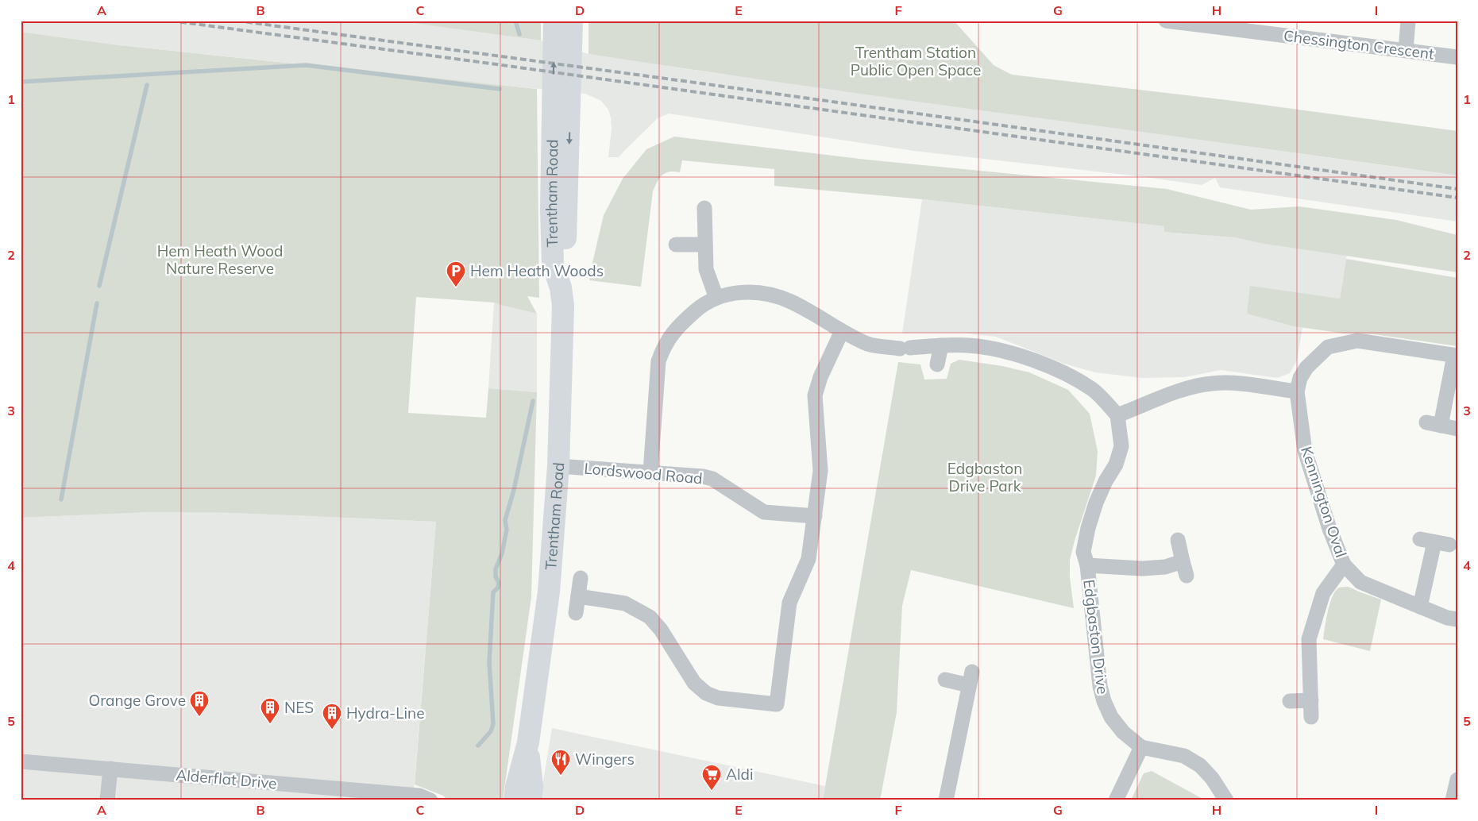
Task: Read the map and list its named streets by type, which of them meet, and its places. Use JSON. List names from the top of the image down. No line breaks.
{"streets":{"main road":["Trentham Road"],"street":["Chessington Crescent","Lordswood Road","Kennington Oval","Edgbaston Drive","Alderflat Drive"]},"crossings":[["Trentham Road","Lordswood Road"]],"parks":["Trentham Station Public Open Space","Hem Heath Wood Nature Reserve","Edgbaston Drive Park"],"places":{"parking":["Hem Heath Woods"],"building":["Orange Grove","NES","Hydra-Line"],"restaurant":["Wingers"],"supermarket":["Aldi"]},"grid":{"columns":["A","B","C","D","E","F","G","H","I"],"rows":["1","2","3","4","5"]}}
